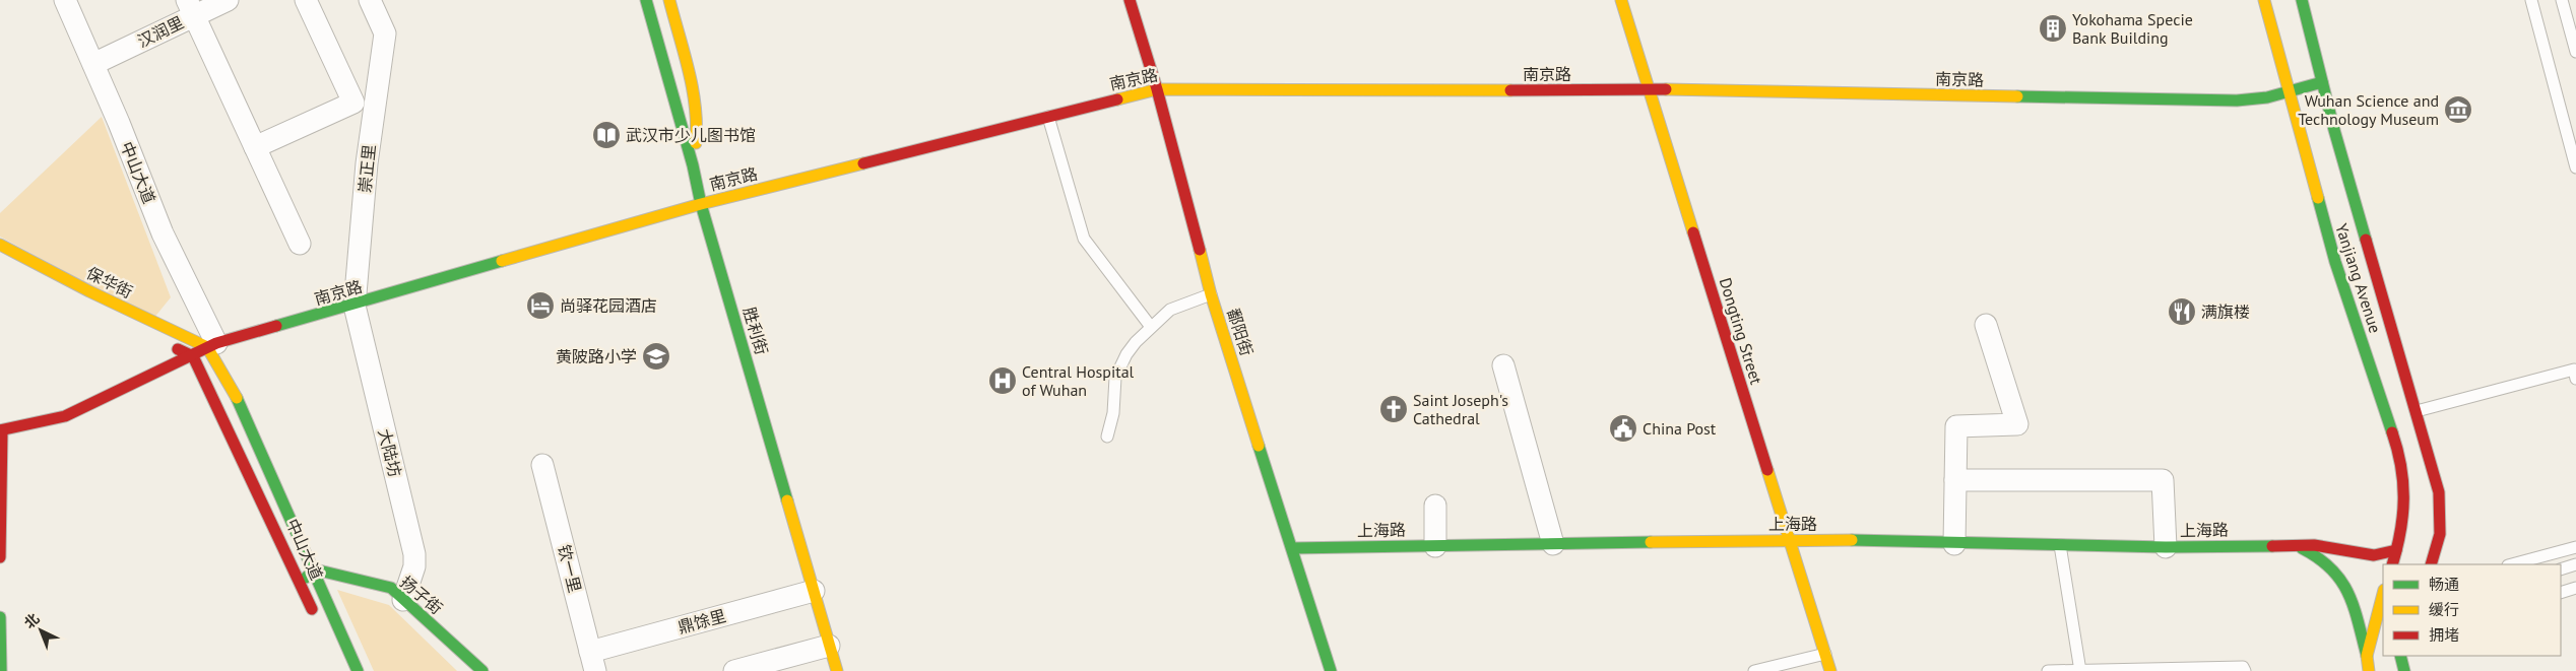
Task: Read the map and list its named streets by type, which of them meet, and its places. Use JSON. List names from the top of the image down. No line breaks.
{"streets":{"street":["汉润里","南京路","崇正里","中山大道","Yanjiang Avenue","保华街","胜利街","Dongting Street","鄱阳街","大陆坊","上海路","钦一里","扬子街","鼎馀里"]},"crossings":[["南京路","崇正里"],["南京路","中山大道"],["南京路","Yanjiang Avenue"],["南京路","保华街"],["南京路","胜利街"],["南京路","Dongting Street"],["南京路","鄱阳街"],["南京路","大陆坊"],["崇正里","大陆坊"],["中山大道","保华街"],["中山大道","扬子街"],["Yanjiang Avenue","上海路"],["胜利街","鼎馀里"],["Dongting Street","上海路"],["鄱阳街","上海路"],["大陆坊","扬子街"],["钦一里","鼎馀里"]],"places":{"building":["Yokohama Specie Bank Building"],"museum":["Wuhan Science and Technology Museum"],"library":["武汉市少儿图书馆"],"hotel":["尚驿花园酒店"],"restaurant":["满旗楼"],"school or university":["黄陂路小学"],"hospital":["Central Hospital of Wuhan"],"church":["Saint Joseph's Cathedral"],"public building":["China Post"]},"legend":["畅通","缓行","拥堵"],"north":"top left"}
